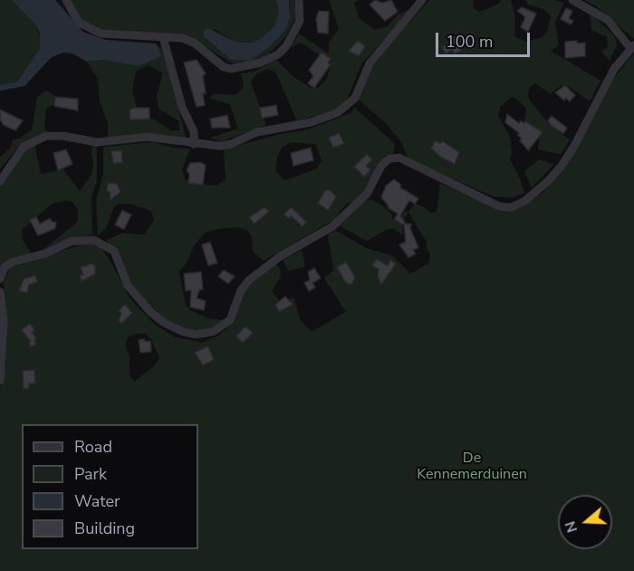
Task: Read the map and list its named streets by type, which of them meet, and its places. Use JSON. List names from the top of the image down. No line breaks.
{"parks":["De Kennemerduinen"],"legend":["Road","Park","Water","Building"],"scale_bar":"100 m","north":"left"}
